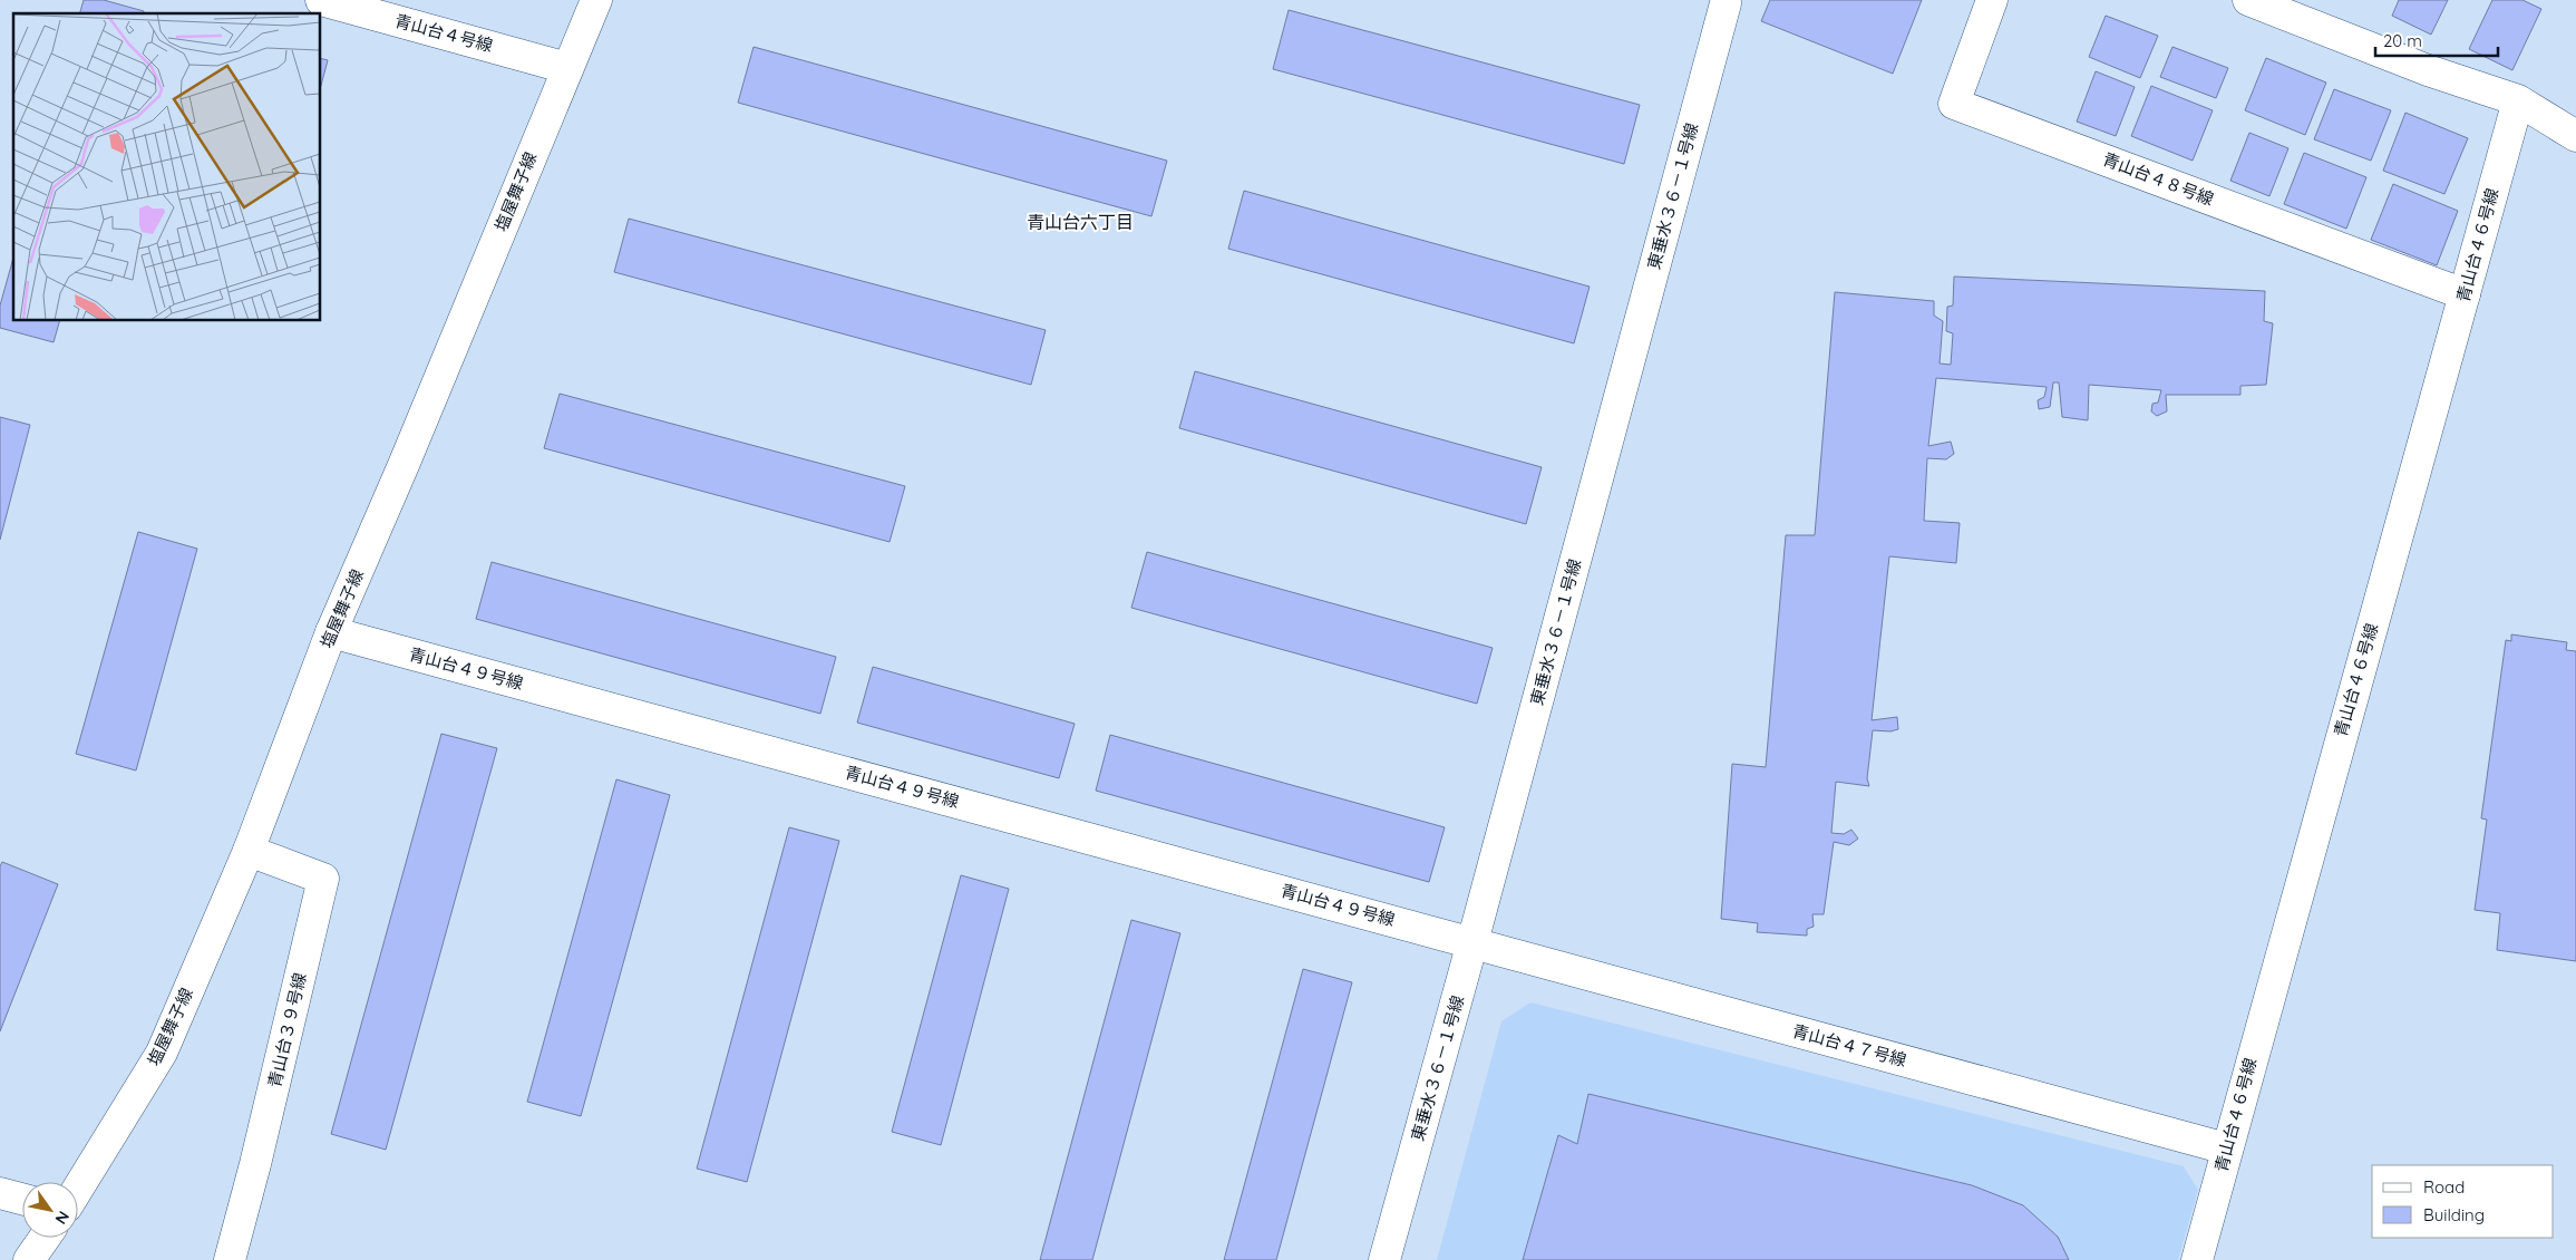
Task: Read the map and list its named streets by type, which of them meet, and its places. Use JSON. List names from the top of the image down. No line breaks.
{"streets":{"street":["青山台４号線","青山台４８号線","塩屋舞子線","東垂水３６－１号線","青山台４６号線","青山台４９号線","青山台３９号線","青山台４７号線"]},"crossings":[["青山台４号線","塩屋舞子線"],["青山台４８号線","青山台４６号線"],["塩屋舞子線","青山台４９号線"],["塩屋舞子線","青山台３９号線"],["東垂水３６－１号線","青山台４９号線"],["東垂水３６－１号線","青山台４７号線"],["青山台４６号線","青山台４７号線"],["青山台４９号線","青山台４７号線"]],"districts":["青山台六丁目"],"legend":["Road","Building"],"scale_bar":"20 m","north":"bottom right"}
